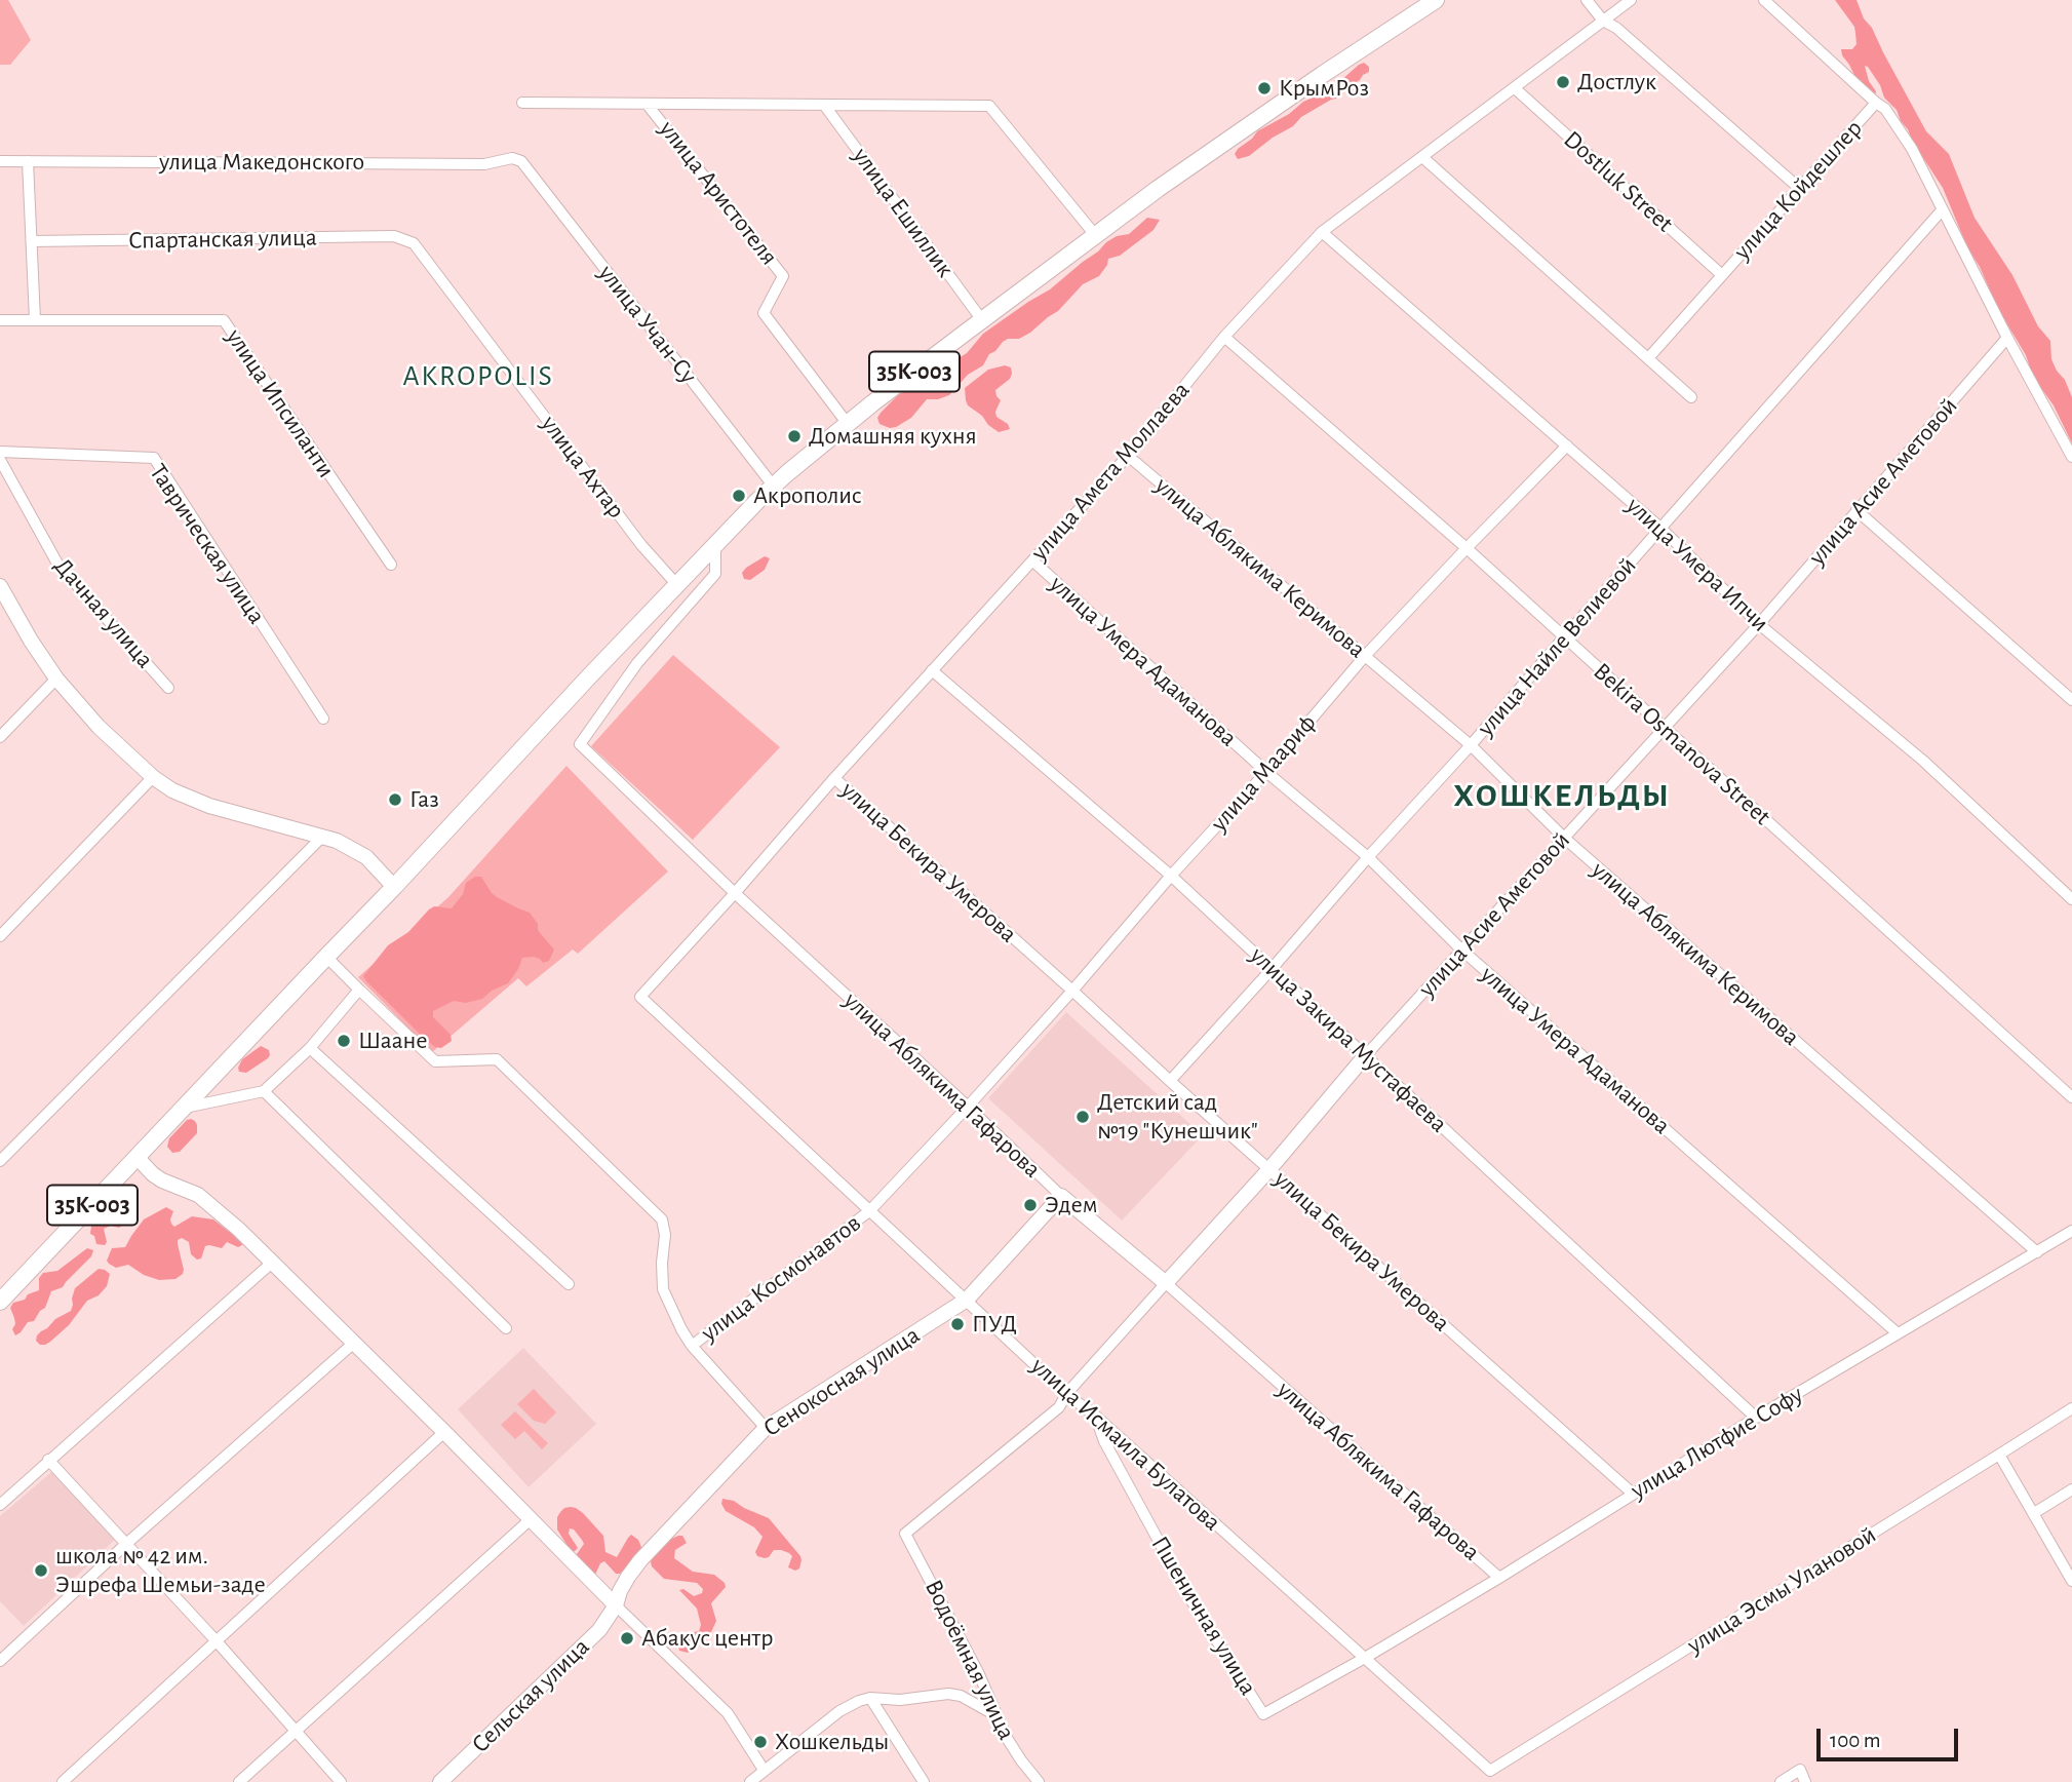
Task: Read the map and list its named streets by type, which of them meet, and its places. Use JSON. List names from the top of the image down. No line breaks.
{"streets":{"main road":["35К-003","улица Асие Аметовой","улица Аблякима Гафарова","Сенокосная улица","Сельская улица"],"street":["улица Македонского","Dostluk Street","улица Койдешлер","улица Аристотеля","улица Ешиллик","Спартанская улица","улица Учан-Су","улица Ипсиланти","улица Ахтар","улица Амета Моллаева","Таврическая улица","улица Умера Ипчи","улица Аблякима Керимова","Дачная улица","улица Найле Велиевой","улица Умера Адаманова","Bekira Osmanova Street","улица Маариф","улица Бекира Умерова","улица Закира Мустафаева","улица Космонавтов","улица Лютфие Софу","улица Исмаила Булатова","улица Эсмы Улановой","Пшеничная улица","Водоёмная улица"]},"crossings":[["улица Македонского","улица Учан-Су"],["Dostluk Street","улица Койдешлер"],["Dostluk Street","улица Амета Моллаева"],["улица Аристотеля","35К-003"],["улица Ешиллик","35К-003"],["Спартанская улица","улица Ахтар"],["улица Учан-Су","35К-003"],["35К-003","улица Ахтар"],["35К-003","улица Аблякима Гафарова"],["улица Амета Моллаева","улица Умера Ипчи"],["улица Амета Моллаева","улица Аблякима Керимова"],["улица Амета Моллаева","улица Умера Адаманова"],["улица Амета Моллаева","Bekira Osmanova Street"],["улица Амета Моллаева","улица Бекира Умерова"],["улица Амета Моллаева","улица Закира Мустафаева"],["улица Амета Моллаева","улица Аблякима Гафарова"],["улица Амета Моллаева","улица Исмаила Булатова"],["улица Асие Аметовой","улица Умера Ипчи"],["улица Асие Аметовой","улица Аблякима Керимова"],["улица Асие Аметовой","улица Умера Адаманова"],["улица Асие Аметовой","Bekira Osmanova Street"],["улица Асие Аметовой","улица Бекира Умерова"],["улица Асие Аметовой","улица Закира Мустафаева"],["улица Асие Аметовой","улица Аблякима Гафарова"],["улица Асие Аметовой","улица Исмаила Булатова"],["улица Асие Аметовой","Водоёмная улица"],["улица Умера Ипчи","улица Найле Велиевой"],["улица Умера Ипчи","улица Маариф"],["улица Аблякима Керимова","улица Найле Велиевой"],["улица Аблякима Керимова","улица Маариф"],["улица Аблякима Керимова","улица Лютфие Софу"],["улица Найле Велиевой","улица Умера Адаманова"],["улица Найле Велиевой","Bekira Osmanova Street"],["улица Найле Велиевой","улица Бекира Умерова"],["улица Найле Велиевой","улица Закира Мустафаева"],["улица Умера Адаманова","улица Маариф"],["улица Умера Адаманова","улица Лютфие Софу"],["Bekira Osmanova Street","улица Маариф"],["улица Маариф","улица Бекира Умерова"],["улица Маариф","улица Закира Мустафаева"],["улица Маариф","улица Аблякима Гафарова"],["улица Маариф","улица Космонавтов"],["улица Бекира Умерова","улица Лютфие Софу"],["улица Закира Мустафаева","улица Лютфие Софу"],["улица Аблякима Гафарова","улица Космонавтов"],["улица Аблякима Гафарова","улица Лютфие Софу"],["улица Космонавтов","улица Исмаила Булатова"],["Сенокосная улица","улица Исмаила Булатова"],["Сенокосная улица","Сельская улица"],["улица Лютфие Софу","улица Исмаила Булатова"],["улица Лютфие Софу","Пшеничная улица"],["улица Исмаила Булатова","улица Эсмы Улановой"],["улица Исмаила Булатова","Пшеничная улица"],["улица Исмаила Булатова","Водоёмная улица"]],"districts":["AKROPOLIS","ХОШКЕЛЬДЫ"],"places":["Достлук","КрымРоз","Домашняя кухня","Акрополис","Газ","Шаане","Детский сад №19 \"Кунешчик\"","Эдем","ПУД","школа № 42 им. Эшрефа Шемьи-заде","Абакус центр","Хошкельды"],"scale_bar":"100 m"}
